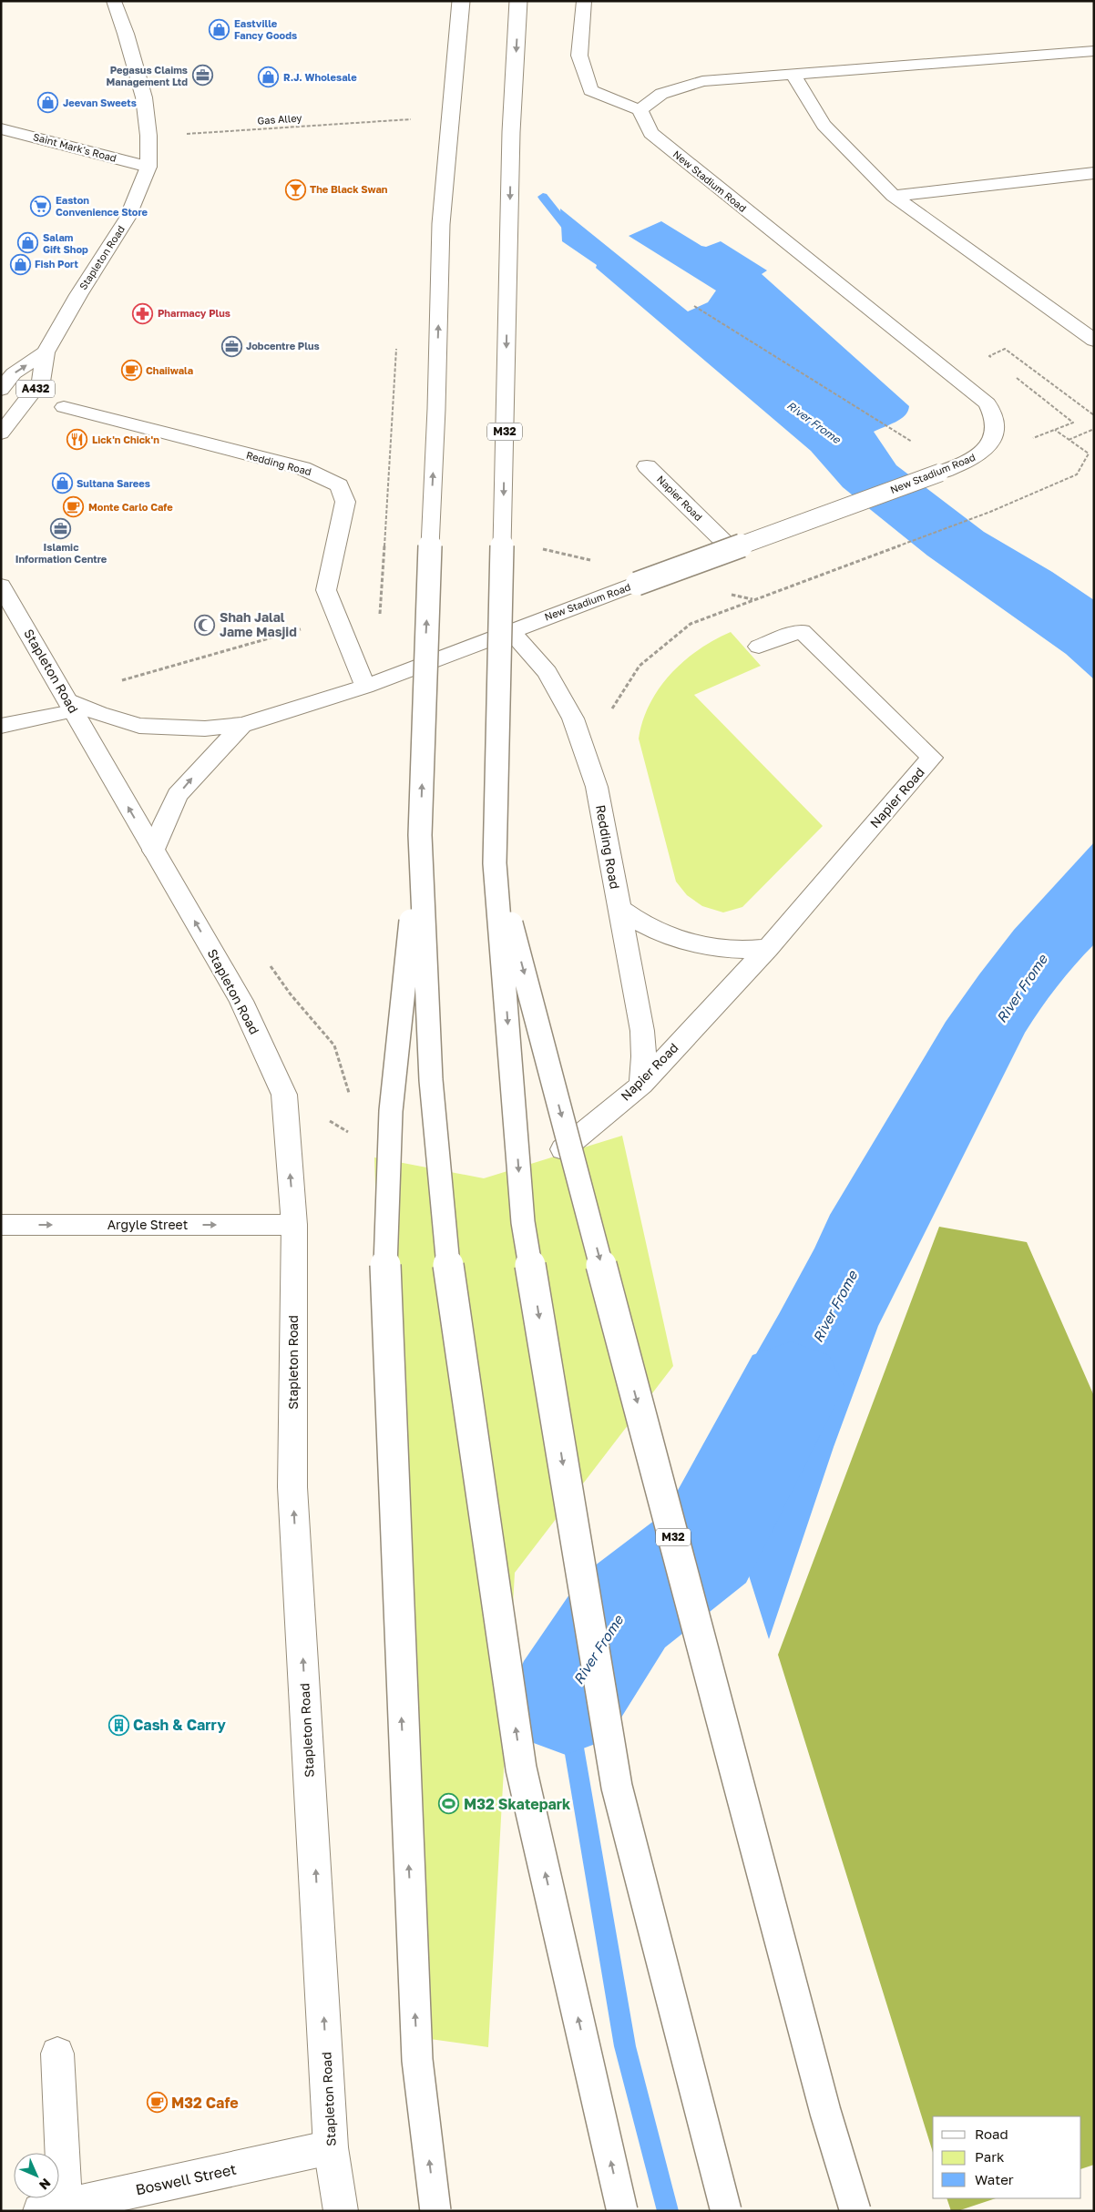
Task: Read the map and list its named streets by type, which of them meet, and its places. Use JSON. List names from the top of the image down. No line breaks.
{"streets":{"main road":["Saint Mark's Road","New Stadium Road","Stapleton Road","A432","M32","Redding Road","Napier Road","Argyle Street","Boswell Street"],"path":["Gas Alley"]},"crossings":[["Gas Alley","Stapleton Road"],["Saint Mark's Road","Stapleton Road"],["New Stadium Road","Stapleton Road"],["New Stadium Road","Redding Road"],["New Stadium Road","Napier Road"],["Stapleton Road","Argyle Street"],["Stapleton Road","Boswell Street"],["Redding Road","Napier Road"]],"one_way":["Argyle Street"],"water":["River Frome"],"places":{"shop":["Eastville Fancy Goods","R.J. Wholesale","Jeevan Sweets","Salam Gift Shop","Fish Port","Sultana Sarees"],"office":["Pegasus Claims Management Ltd","Jobcentre Plus","Islamic Information Centre"],"bar":["The Black Swan"],"supermarket":["Easton Convenience Store"],"pharmacy":["Pharmacy Plus"],"cafe":["Chaiiwala","Monte Carlo Cafe","M32 Cafe"],"restaurant":["Lick'n Chick'n"],"mosque":["Shah Jalal Jame Masjid"],"building":["Cash & Carry"],"sports":["M32 Skatepark"]},"legend":["Road","Park","Water"],"north":"bottom right"}
